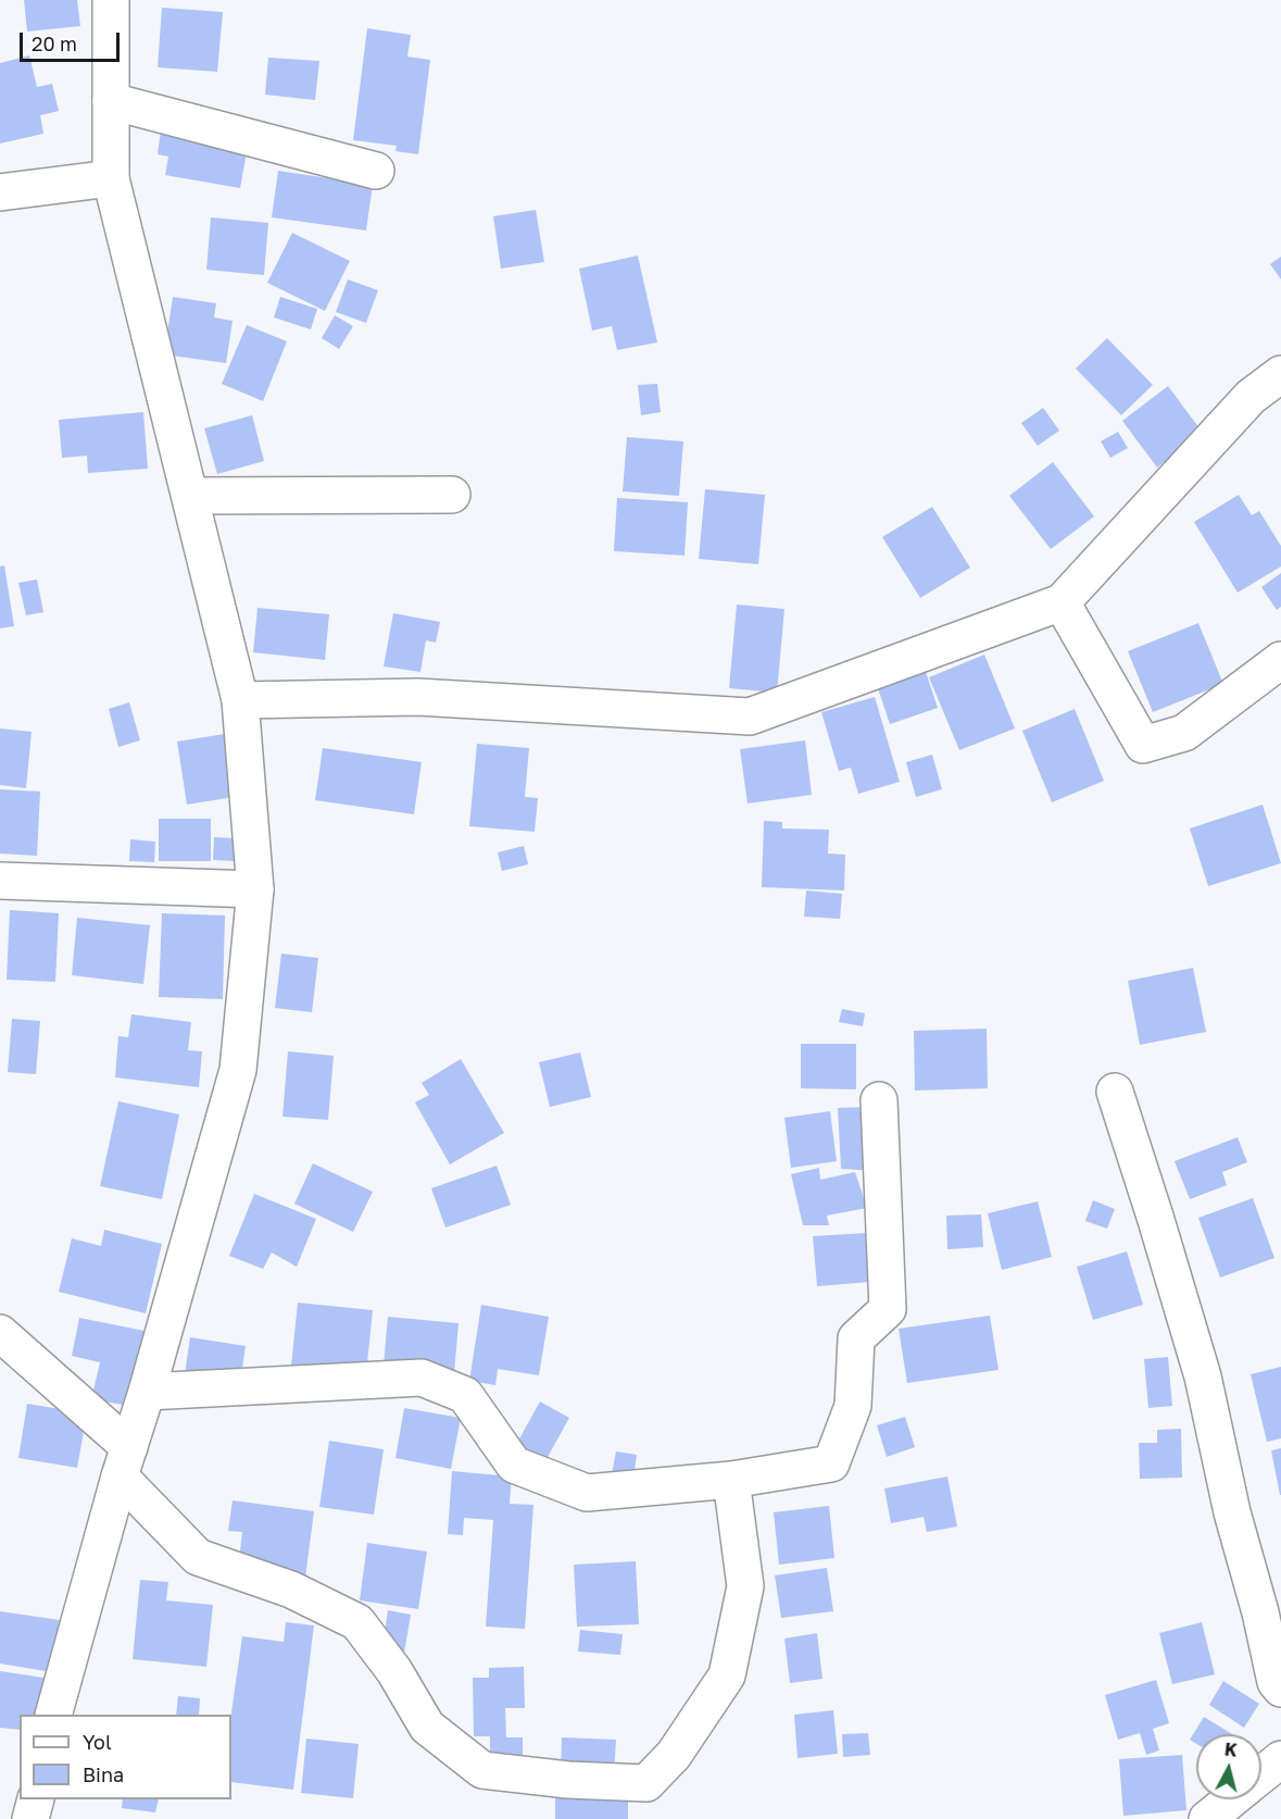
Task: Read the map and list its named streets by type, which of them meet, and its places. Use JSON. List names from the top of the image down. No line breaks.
{"legend":["Yol","Bina"],"scale_bar":"20 m","north":"top"}
